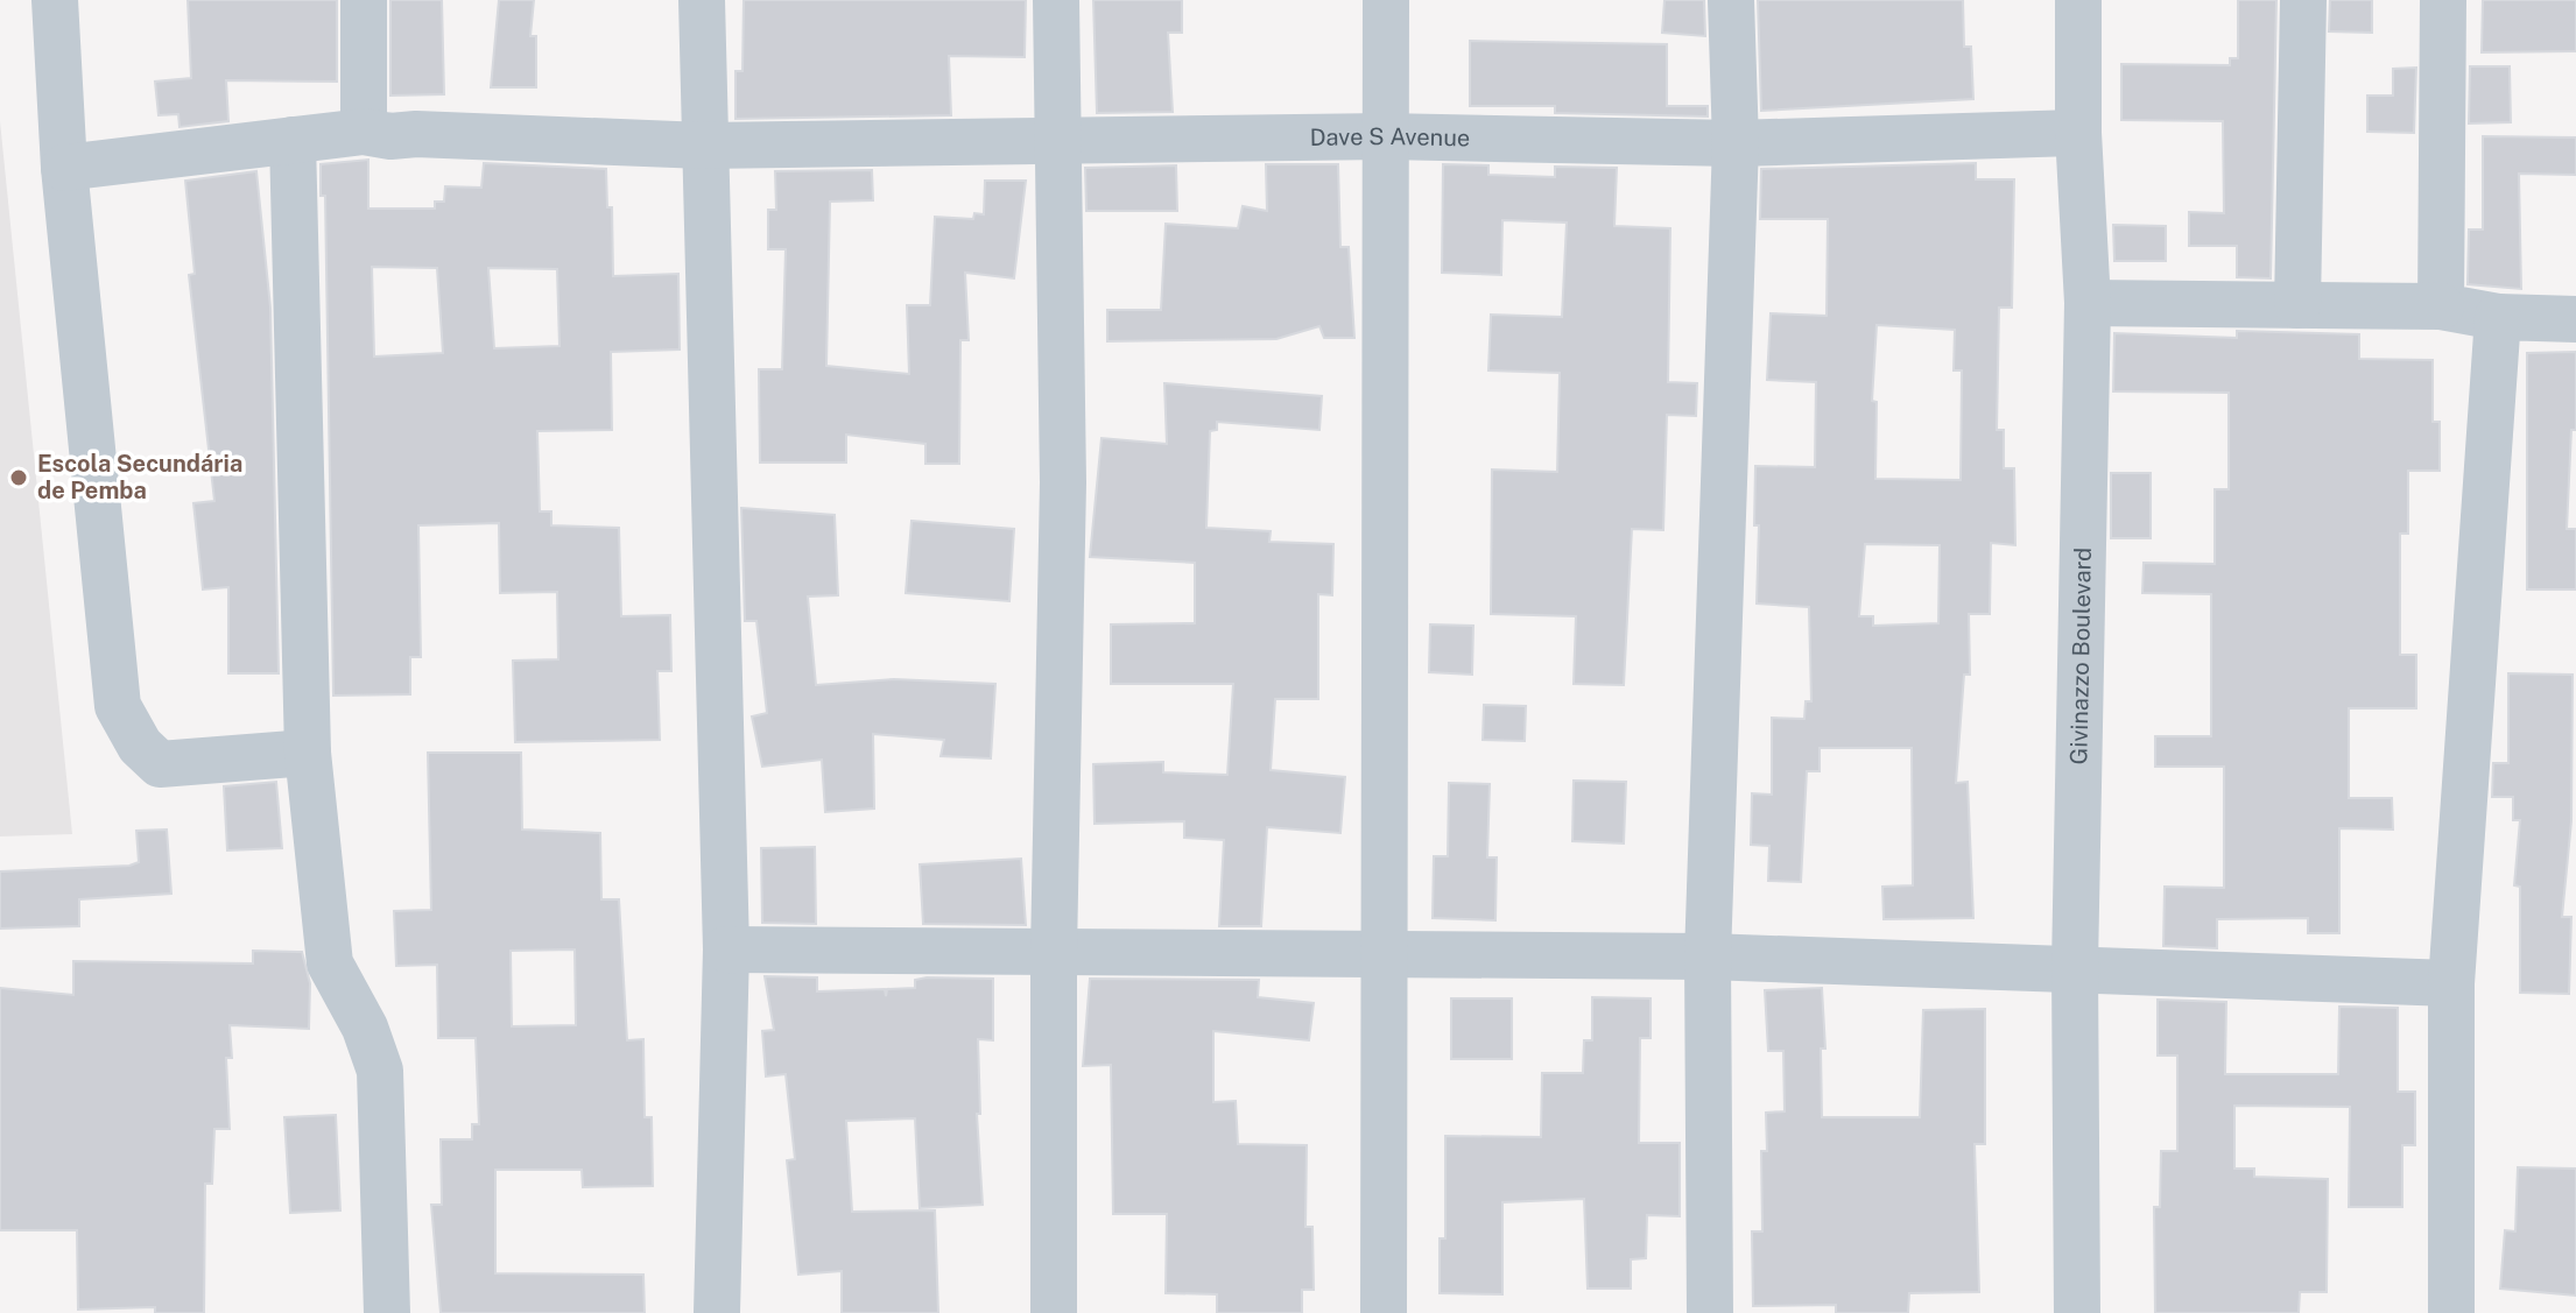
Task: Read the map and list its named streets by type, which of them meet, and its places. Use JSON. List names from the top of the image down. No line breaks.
{"streets":{"street":["Dave S Avenue","Givinazzo Boulevard"]},"crossings":[["Dave S Avenue","Givinazzo Boulevard"]],"places":["Escola Secundária de Pemba"]}
